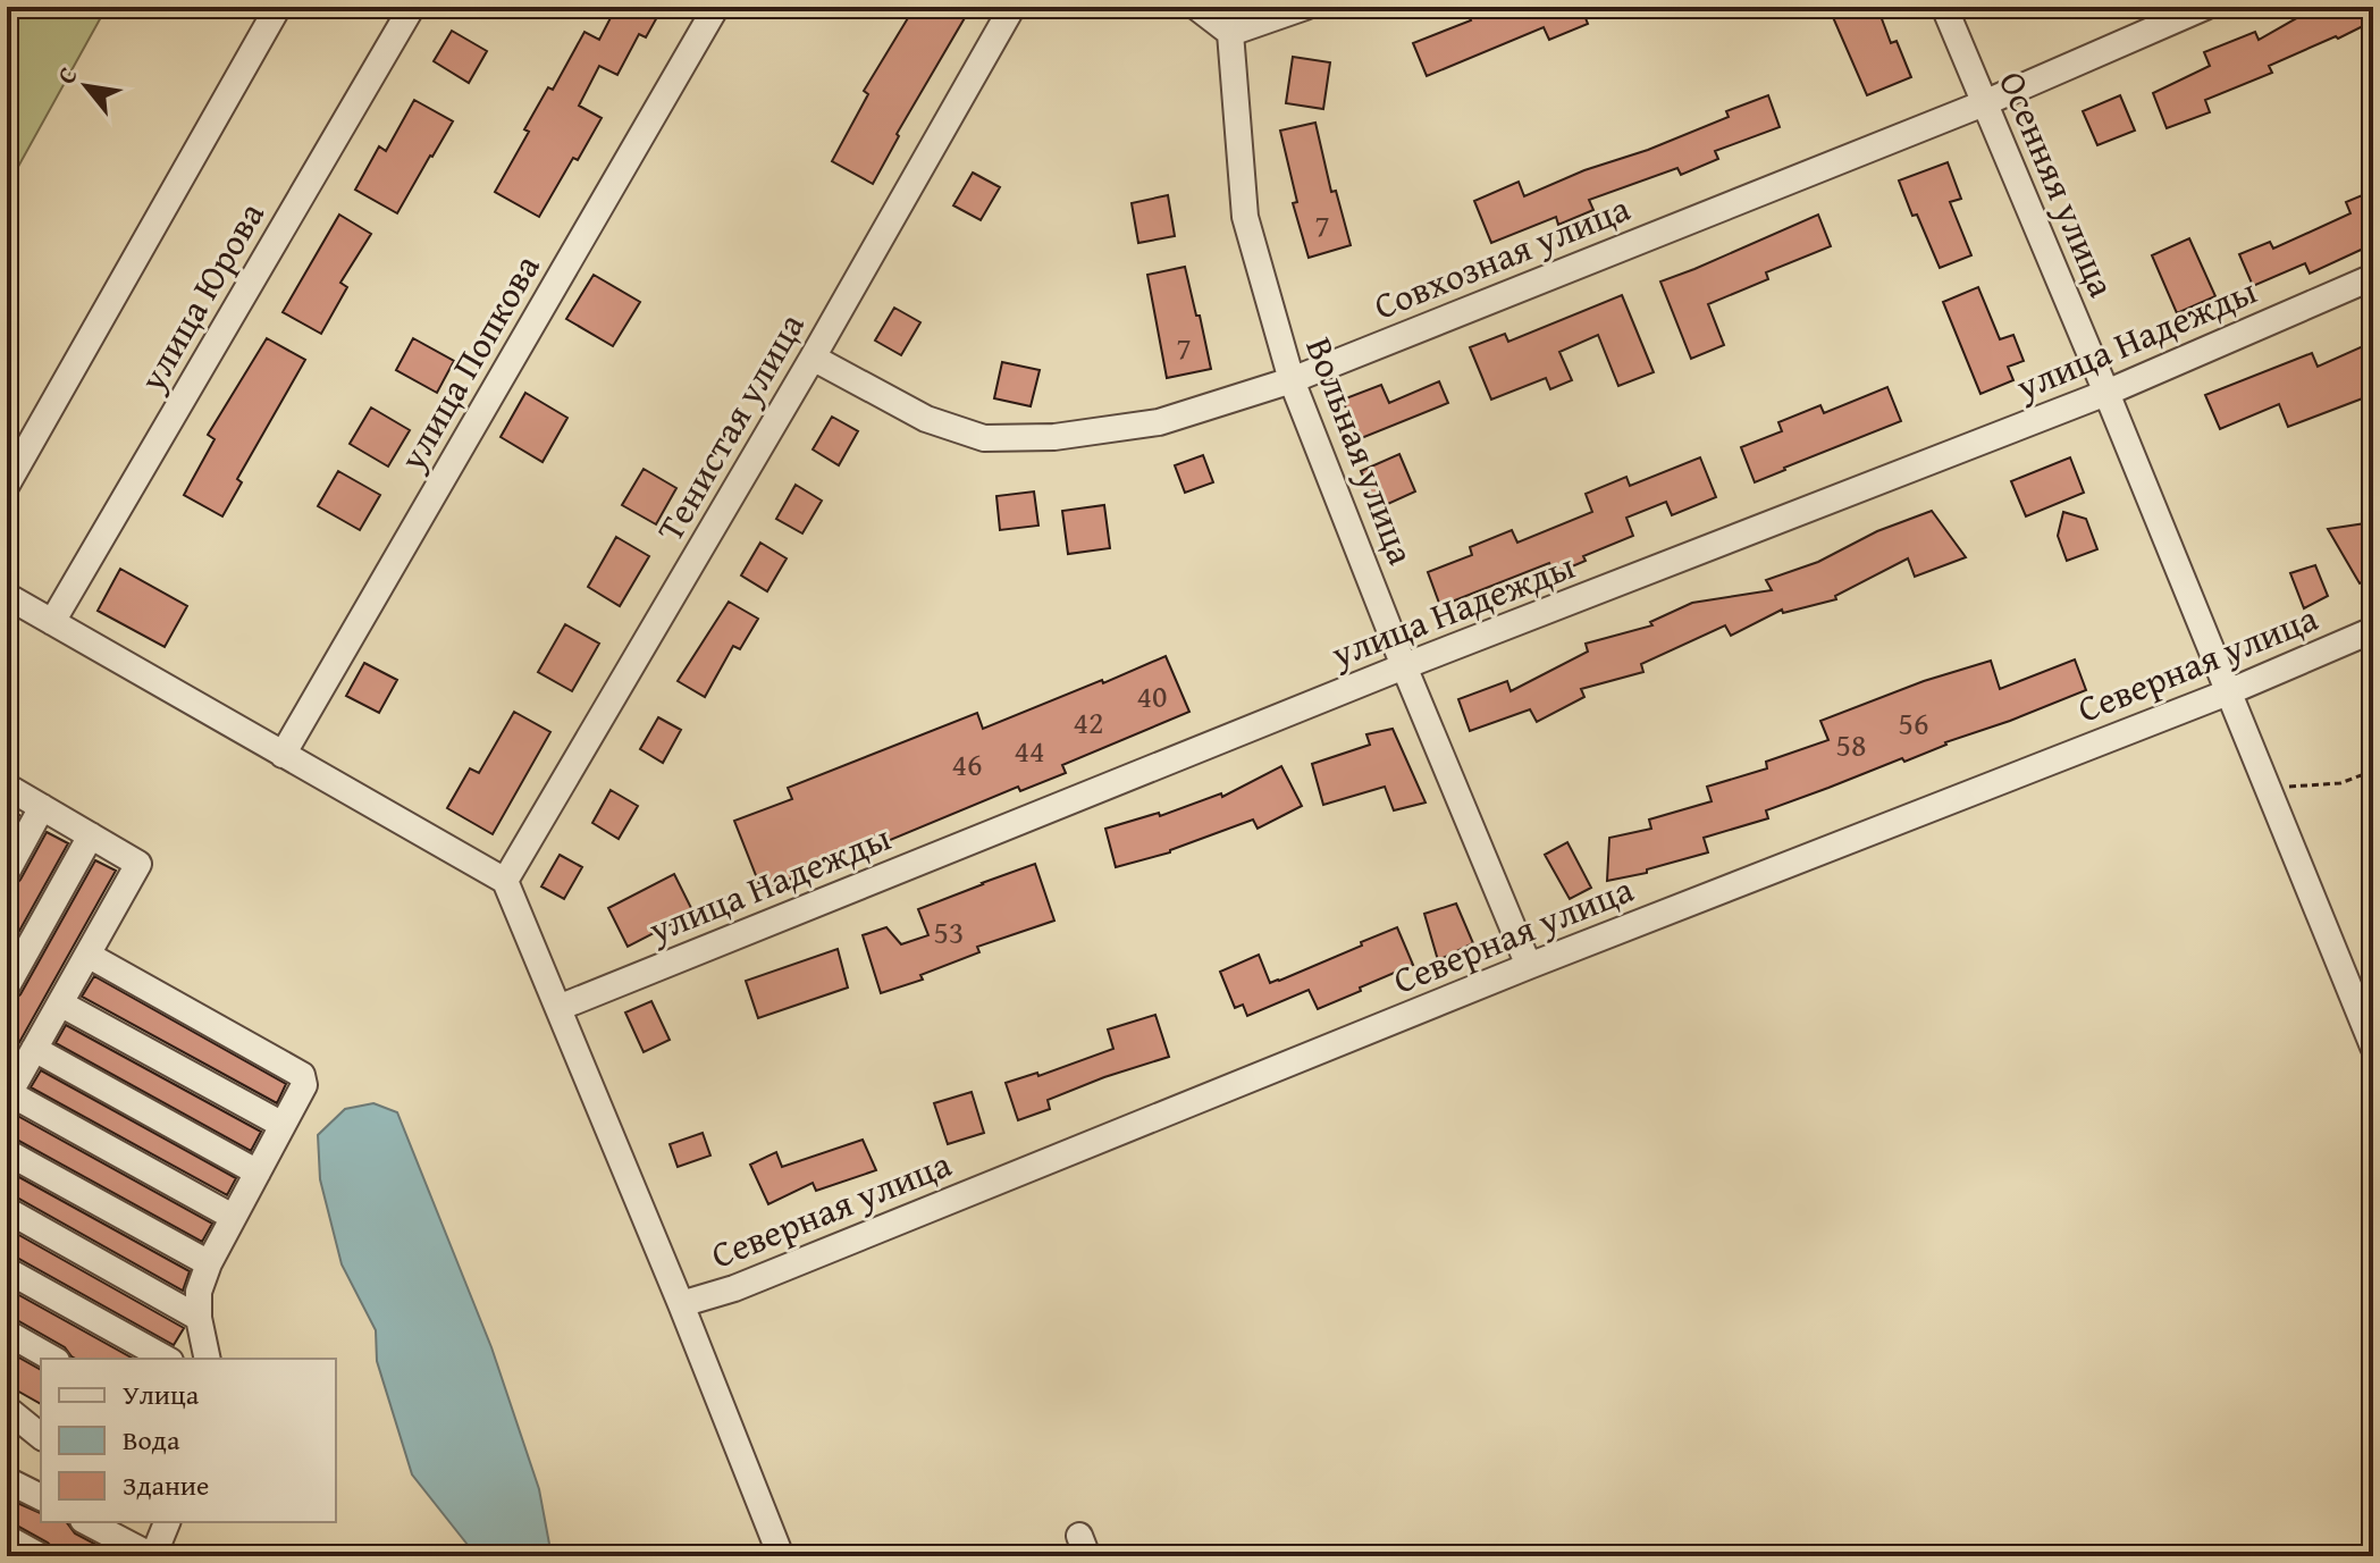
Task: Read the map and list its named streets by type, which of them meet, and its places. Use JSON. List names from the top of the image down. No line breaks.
{"streets":{"street":["Осенняя улица","Совхозная улица","улица Юрова","улица Надежды","улица Попкова","Тенистая улица","Вольная улица","Северная улица"]},"crossings":[["Осенняя улица","Совхозная улица"],["Осенняя улица","улица Надежды"],["Осенняя улица","Северная улица"],["Совхозная улица","Тенистая улица"],["Совхозная улица","Вольная улица"],["улица Надежды","Вольная улица"],["Вольная улица","Северная улица"]],"house_numbers":["7","7","40","42","56","58","44","46","53"],"legend":["Улица","Вода","Здание"],"north":"top left"}
